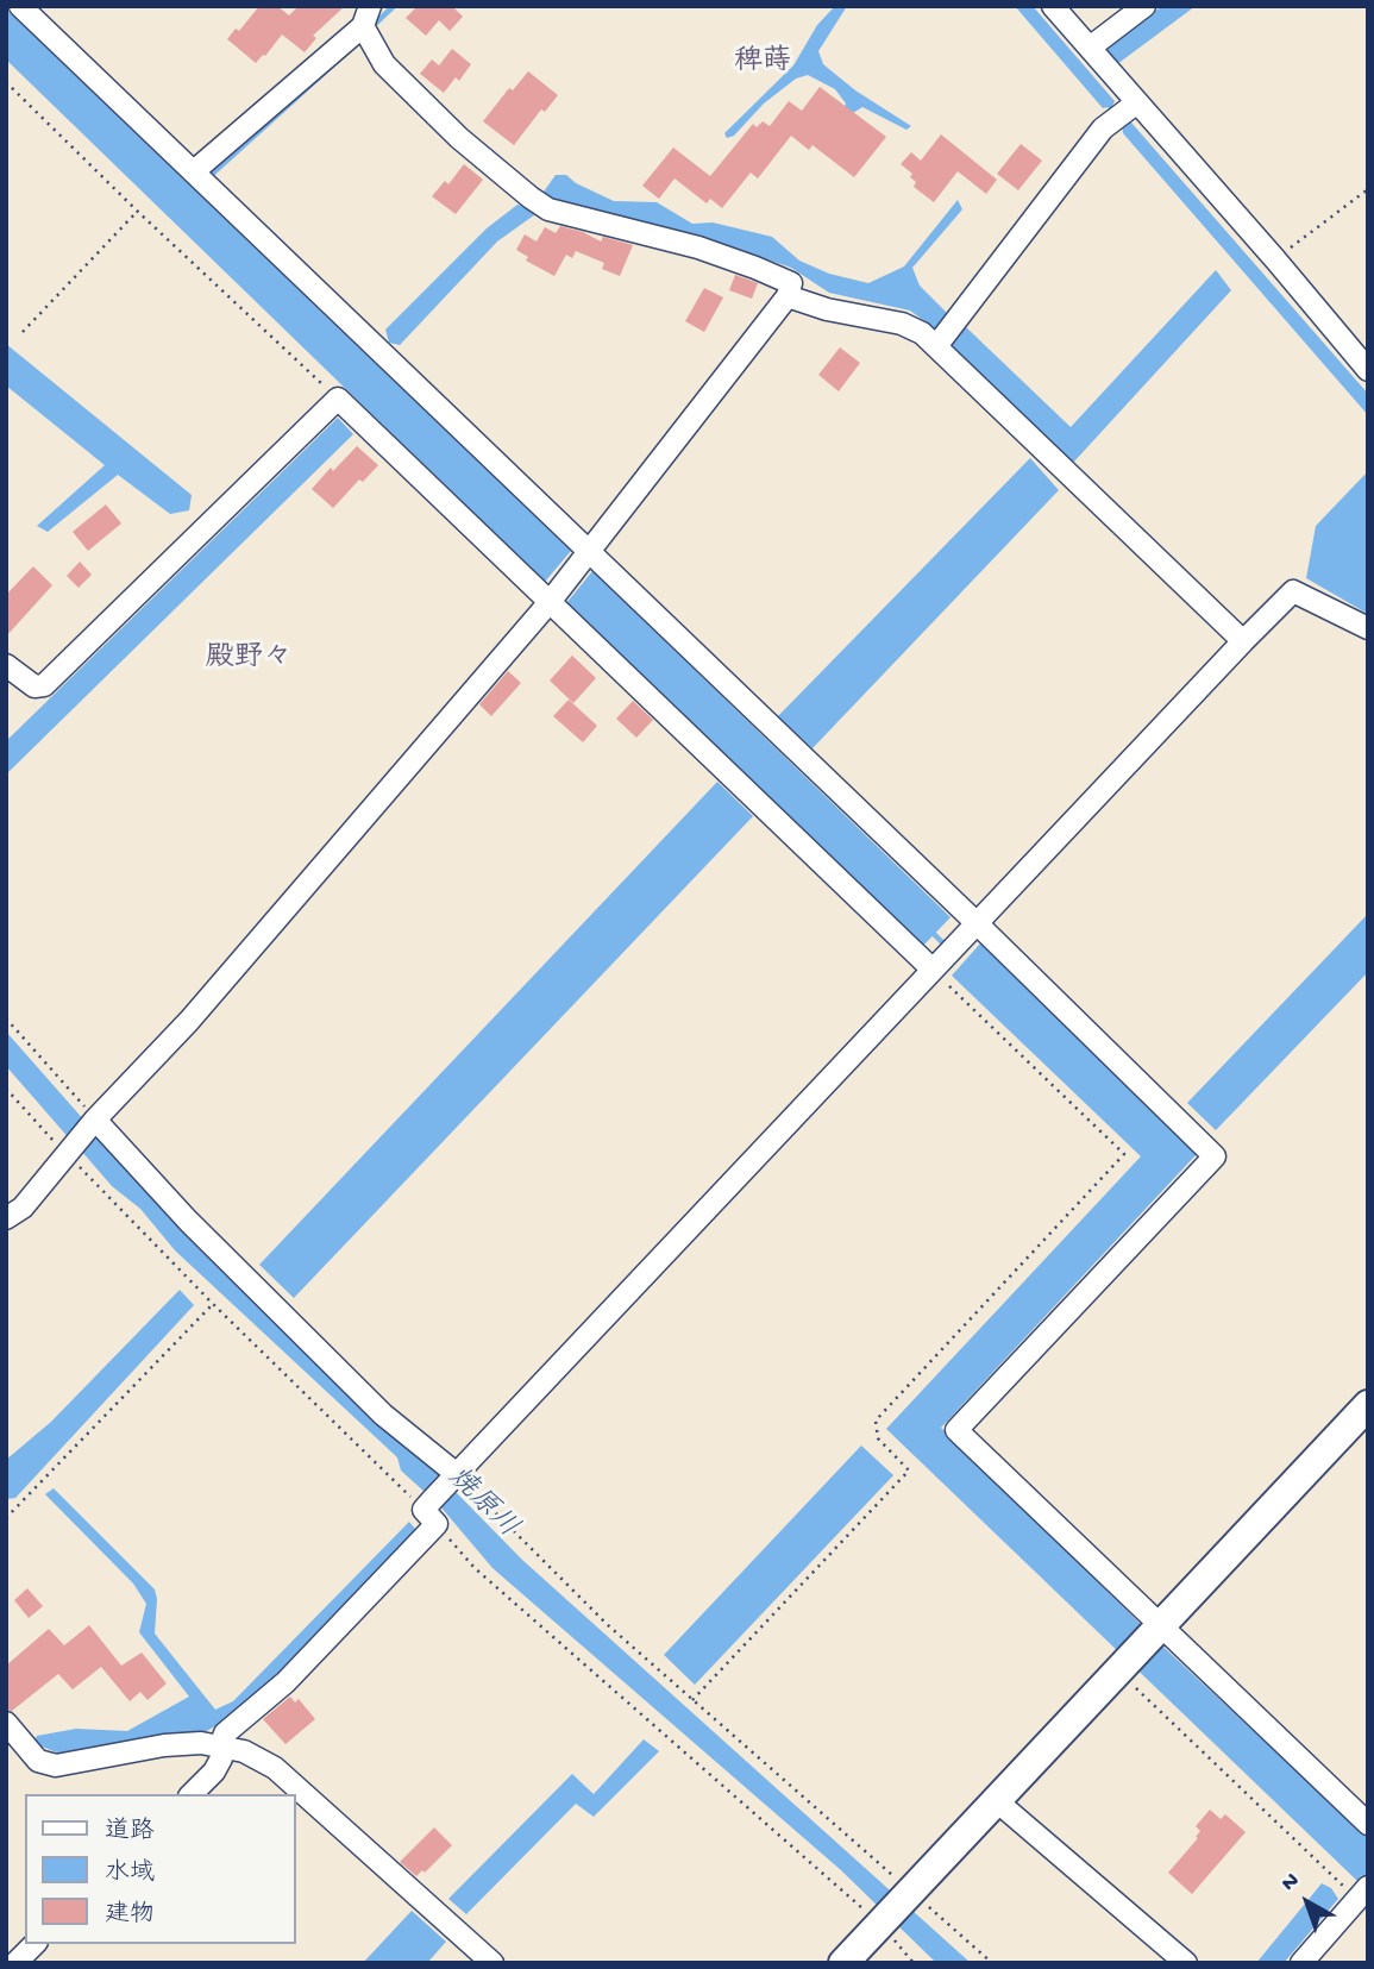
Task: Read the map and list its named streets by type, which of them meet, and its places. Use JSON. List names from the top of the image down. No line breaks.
{"districts":["稗蒔","殿野々"],"water":["焼原川"],"legend":["道路","水域","建物"],"north":"top left"}
